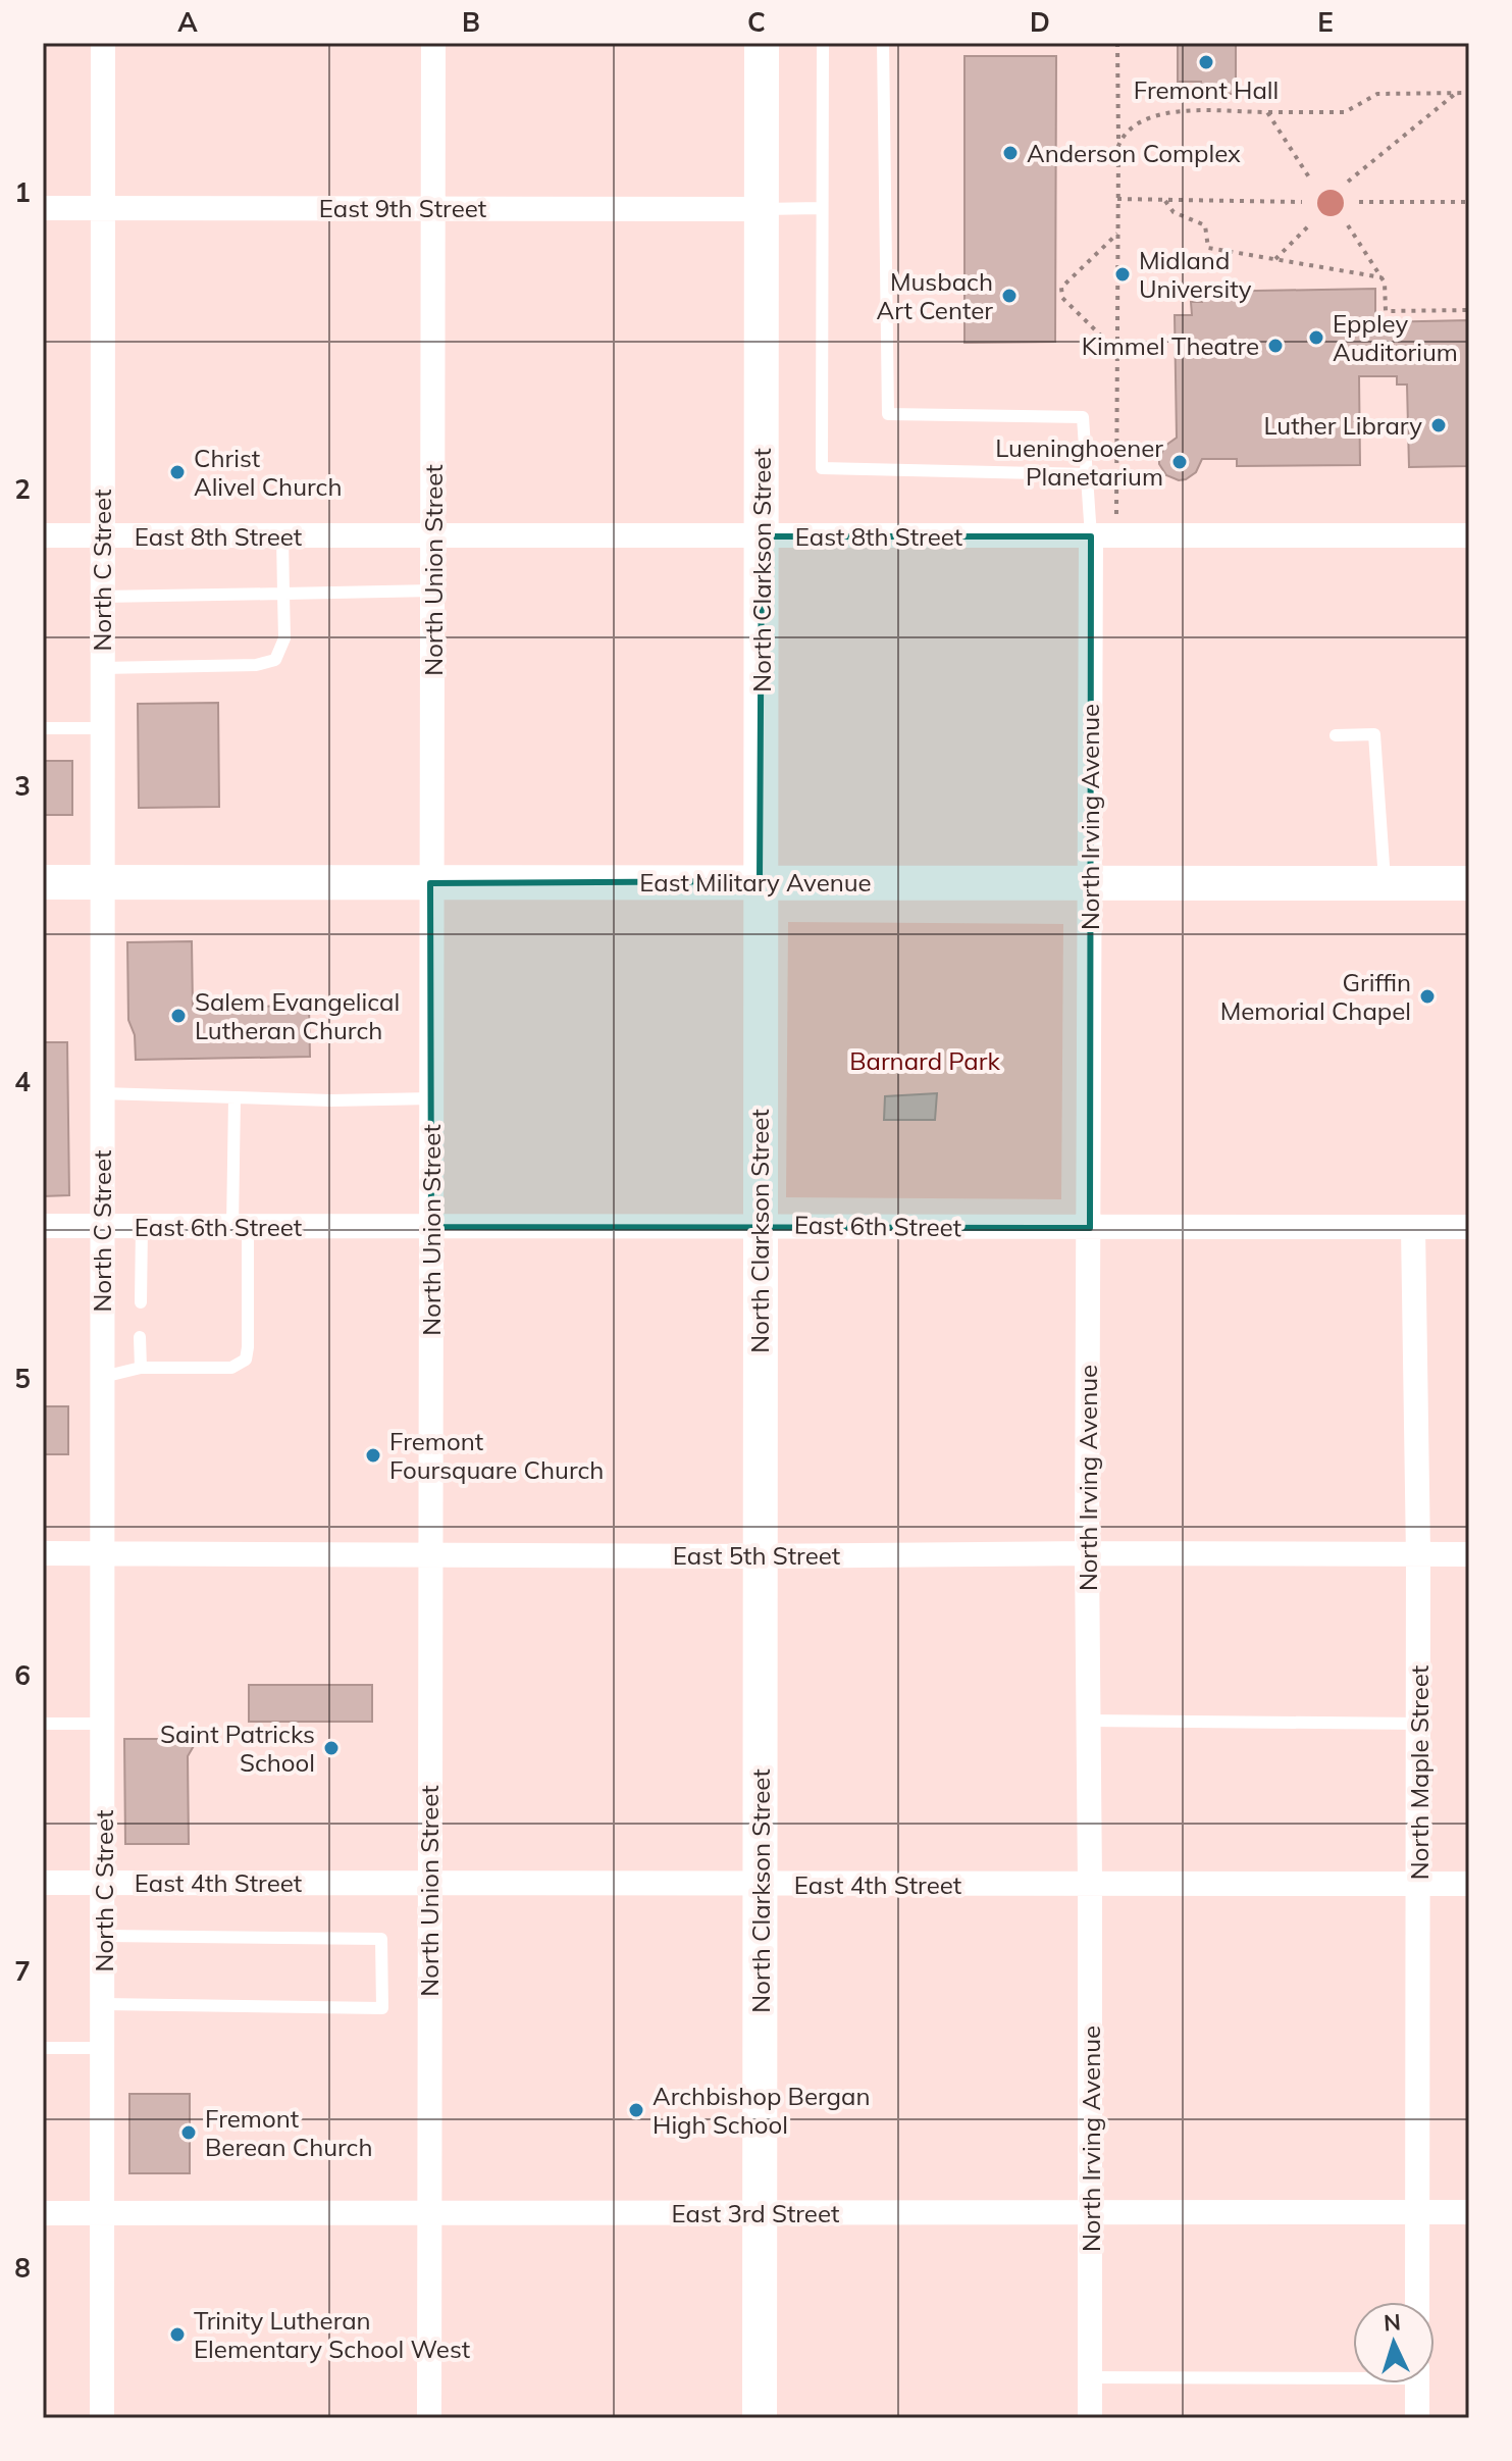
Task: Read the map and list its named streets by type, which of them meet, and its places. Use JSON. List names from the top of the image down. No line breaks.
{"streets":{"street":["East 9th Street","East 8th Street","North C Street","North Union Street","North Clarkson Street","North Irving Avenue","East Military Avenue","East 6th Street","East 5th Street","North Maple Street","East 4th Street","East 3rd Street"]},"crossings":[["East 9th Street","North C Street"],["East 9th Street","North Union Street"],["East 9th Street","North Clarkson Street"],["East 8th Street","North C Street"],["East 8th Street","North Union Street"],["East 8th Street","North Clarkson Street"],["East 8th Street","North Irving Avenue"],["North C Street","East Military Avenue"],["North C Street","East 6th Street"],["North C Street","East 5th Street"],["North C Street","East 4th Street"],["North C Street","East 3rd Street"],["North Union Street","East Military Avenue"],["North Union Street","East 6th Street"],["North Union Street","East 5th Street"],["North Union Street","East 4th Street"],["North Union Street","East 3rd Street"],["North Clarkson Street","East Military Avenue"],["North Clarkson Street","East 6th Street"],["North Clarkson Street","East 5th Street"],["North Clarkson Street","East 4th Street"],["North Clarkson Street","East 3rd Street"],["North Irving Avenue","East Military Avenue"],["North Irving Avenue","East 6th Street"],["North Irving Avenue","East 5th Street"],["North Irving Avenue","East 4th Street"],["North Irving Avenue","East 3rd Street"],["East 6th Street","North Maple Street"],["East 5th Street","North Maple Street"],["North Maple Street","East 4th Street"],["North Maple Street","East 3rd Street"]],"parks":["Barnard Park"],"places":["Fremont Hall","Anderson Complex","Midland University","Musbach Art Center","Eppley Auditorium","Kimmel Theatre","Luther Library","Lueninghoener Planetarium","Christ Alivel Church","Griffin Memorial Chapel","Salem Evangelical Lutheran Church","Fremont Foursquare Church","Saint Patricks School","Archbishop Bergan High School","Fremont Berean Church","Trinity Lutheran Elementary School West"],"north":"top","grid":{"columns":["A","B","C","D","E"],"rows":["1","2","3","4","5","6","7","8"]}}
